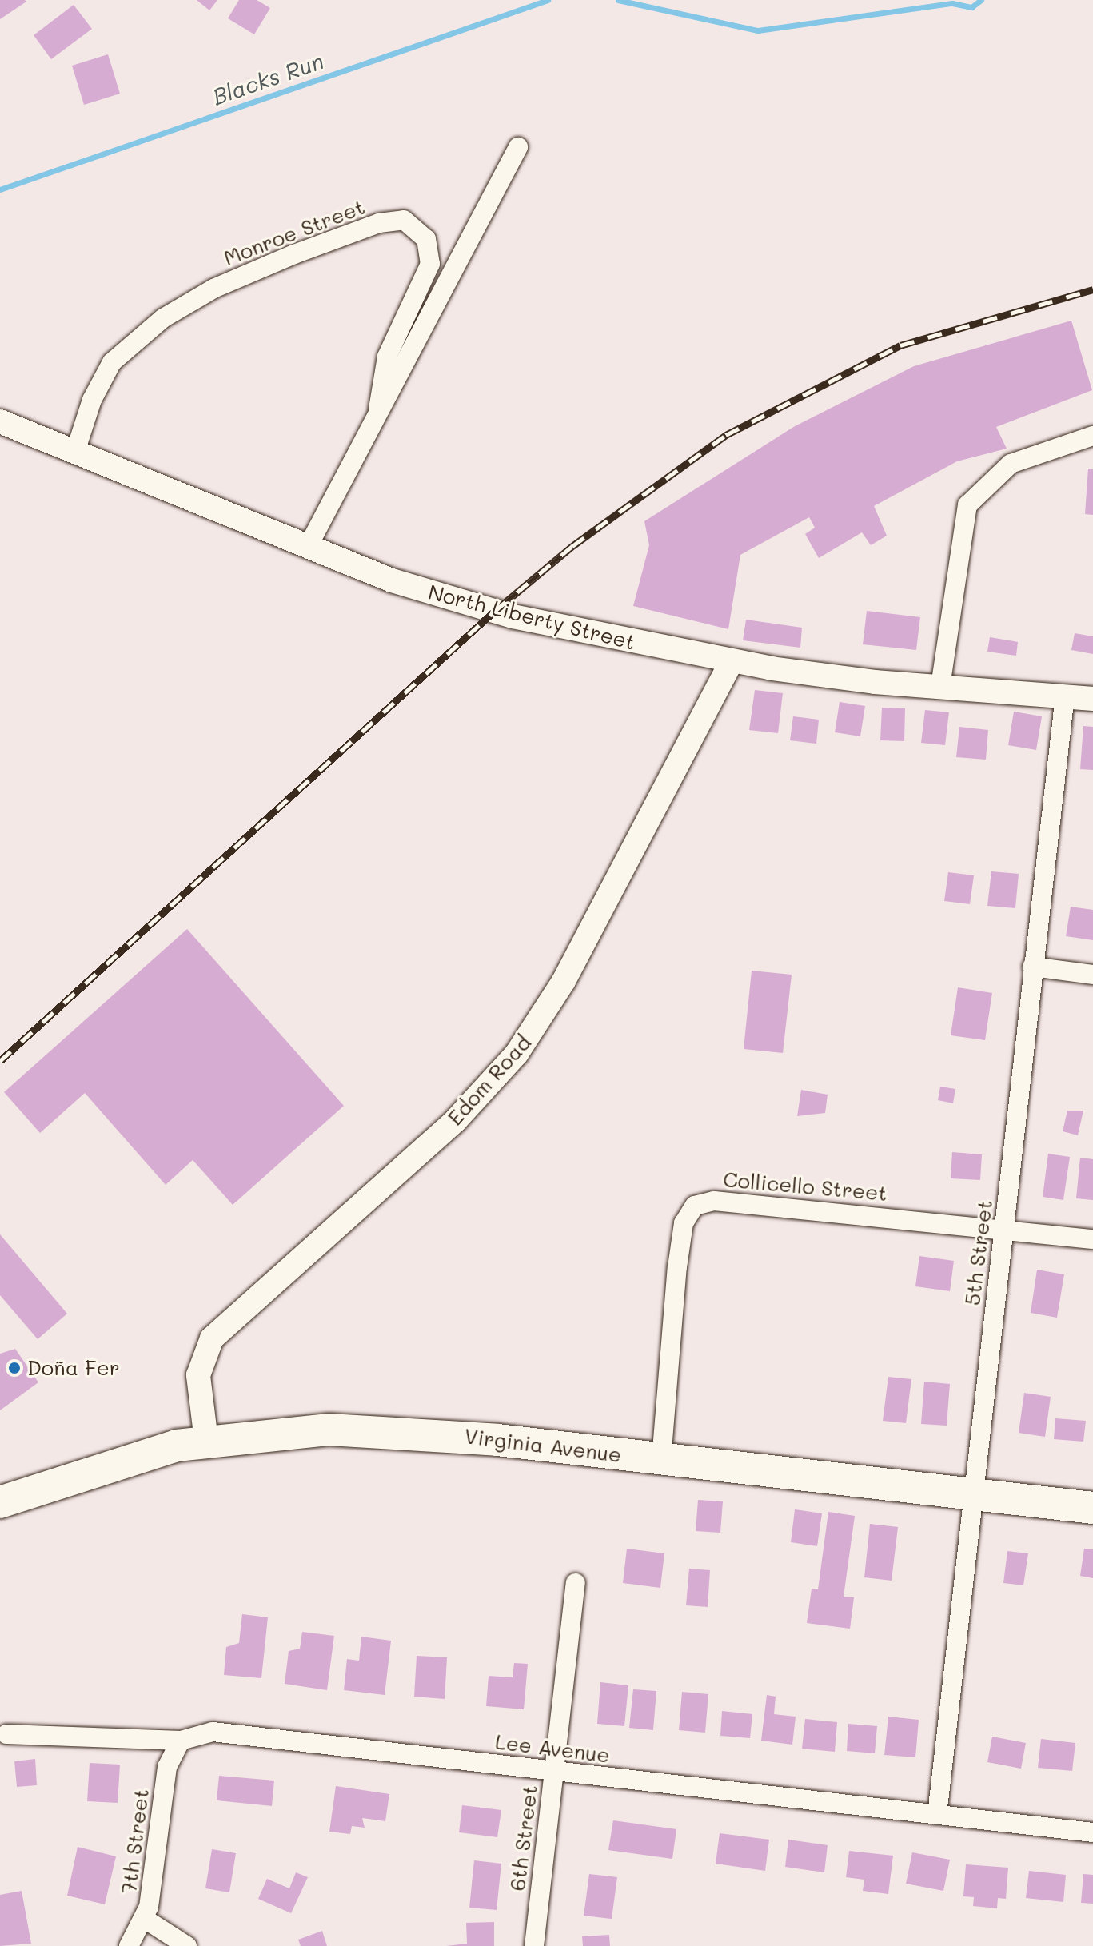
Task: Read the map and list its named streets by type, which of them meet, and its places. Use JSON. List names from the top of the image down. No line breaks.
{"streets":{"main road":["Virginia Avenue"],"street":["Monroe Street","North Liberty Street","Edom Road","Collicello Street","5th Street","Lee Avenue","6th Street","7th Street"]},"crossings":[["Monroe Street","North Liberty Street"],["North Liberty Street","Edom Road"],["North Liberty Street","5th Street"],["Edom Road","Virginia Avenue"],["Collicello Street","5th Street"],["Collicello Street","Virginia Avenue"],["5th Street","Virginia Avenue"],["5th Street","Lee Avenue"],["Lee Avenue","6th Street"],["Lee Avenue","7th Street"]],"water":["Blacks Run"],"places":["Doña Fer"]}
